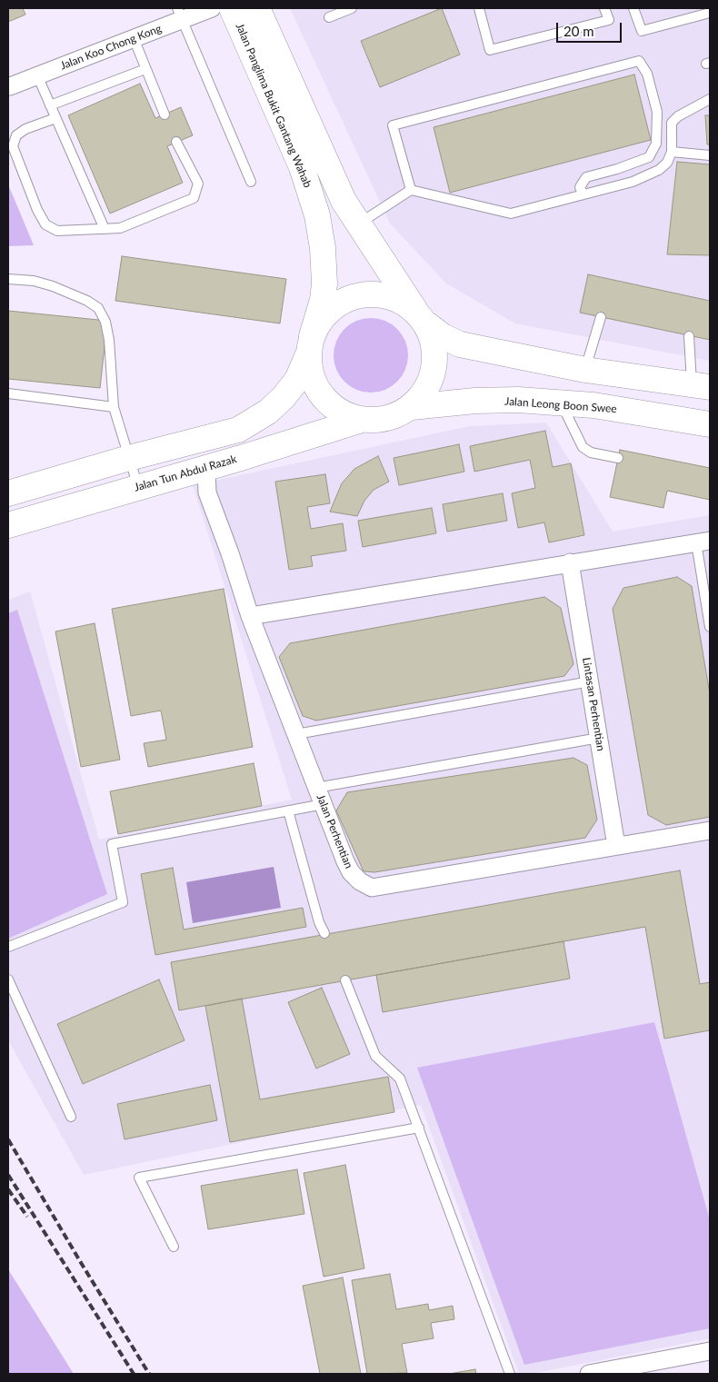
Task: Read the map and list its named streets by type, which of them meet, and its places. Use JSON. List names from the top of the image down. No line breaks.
{"streets":{"main road":["Jalan Panglima Bukit Gantang Wahab","Jalan Leong Boon Swee","Jalan Tun Abdul Razak"],"street":["Jalan Koo Chong Kong","Lintasan Perhentian","Jalan Perhentian"]},"crossings":[["Jalan Panglima Bukit Gantang Wahab","Jalan Leong Boon Swee"],["Jalan Panglima Bukit Gantang Wahab","Jalan Tun Abdul Razak"],["Jalan Leong Boon Swee","Jalan Tun Abdul Razak"],["Jalan Tun Abdul Razak","Jalan Perhentian"],["Lintasan Perhentian","Jalan Perhentian"]],"scale_bar":"20 m"}
